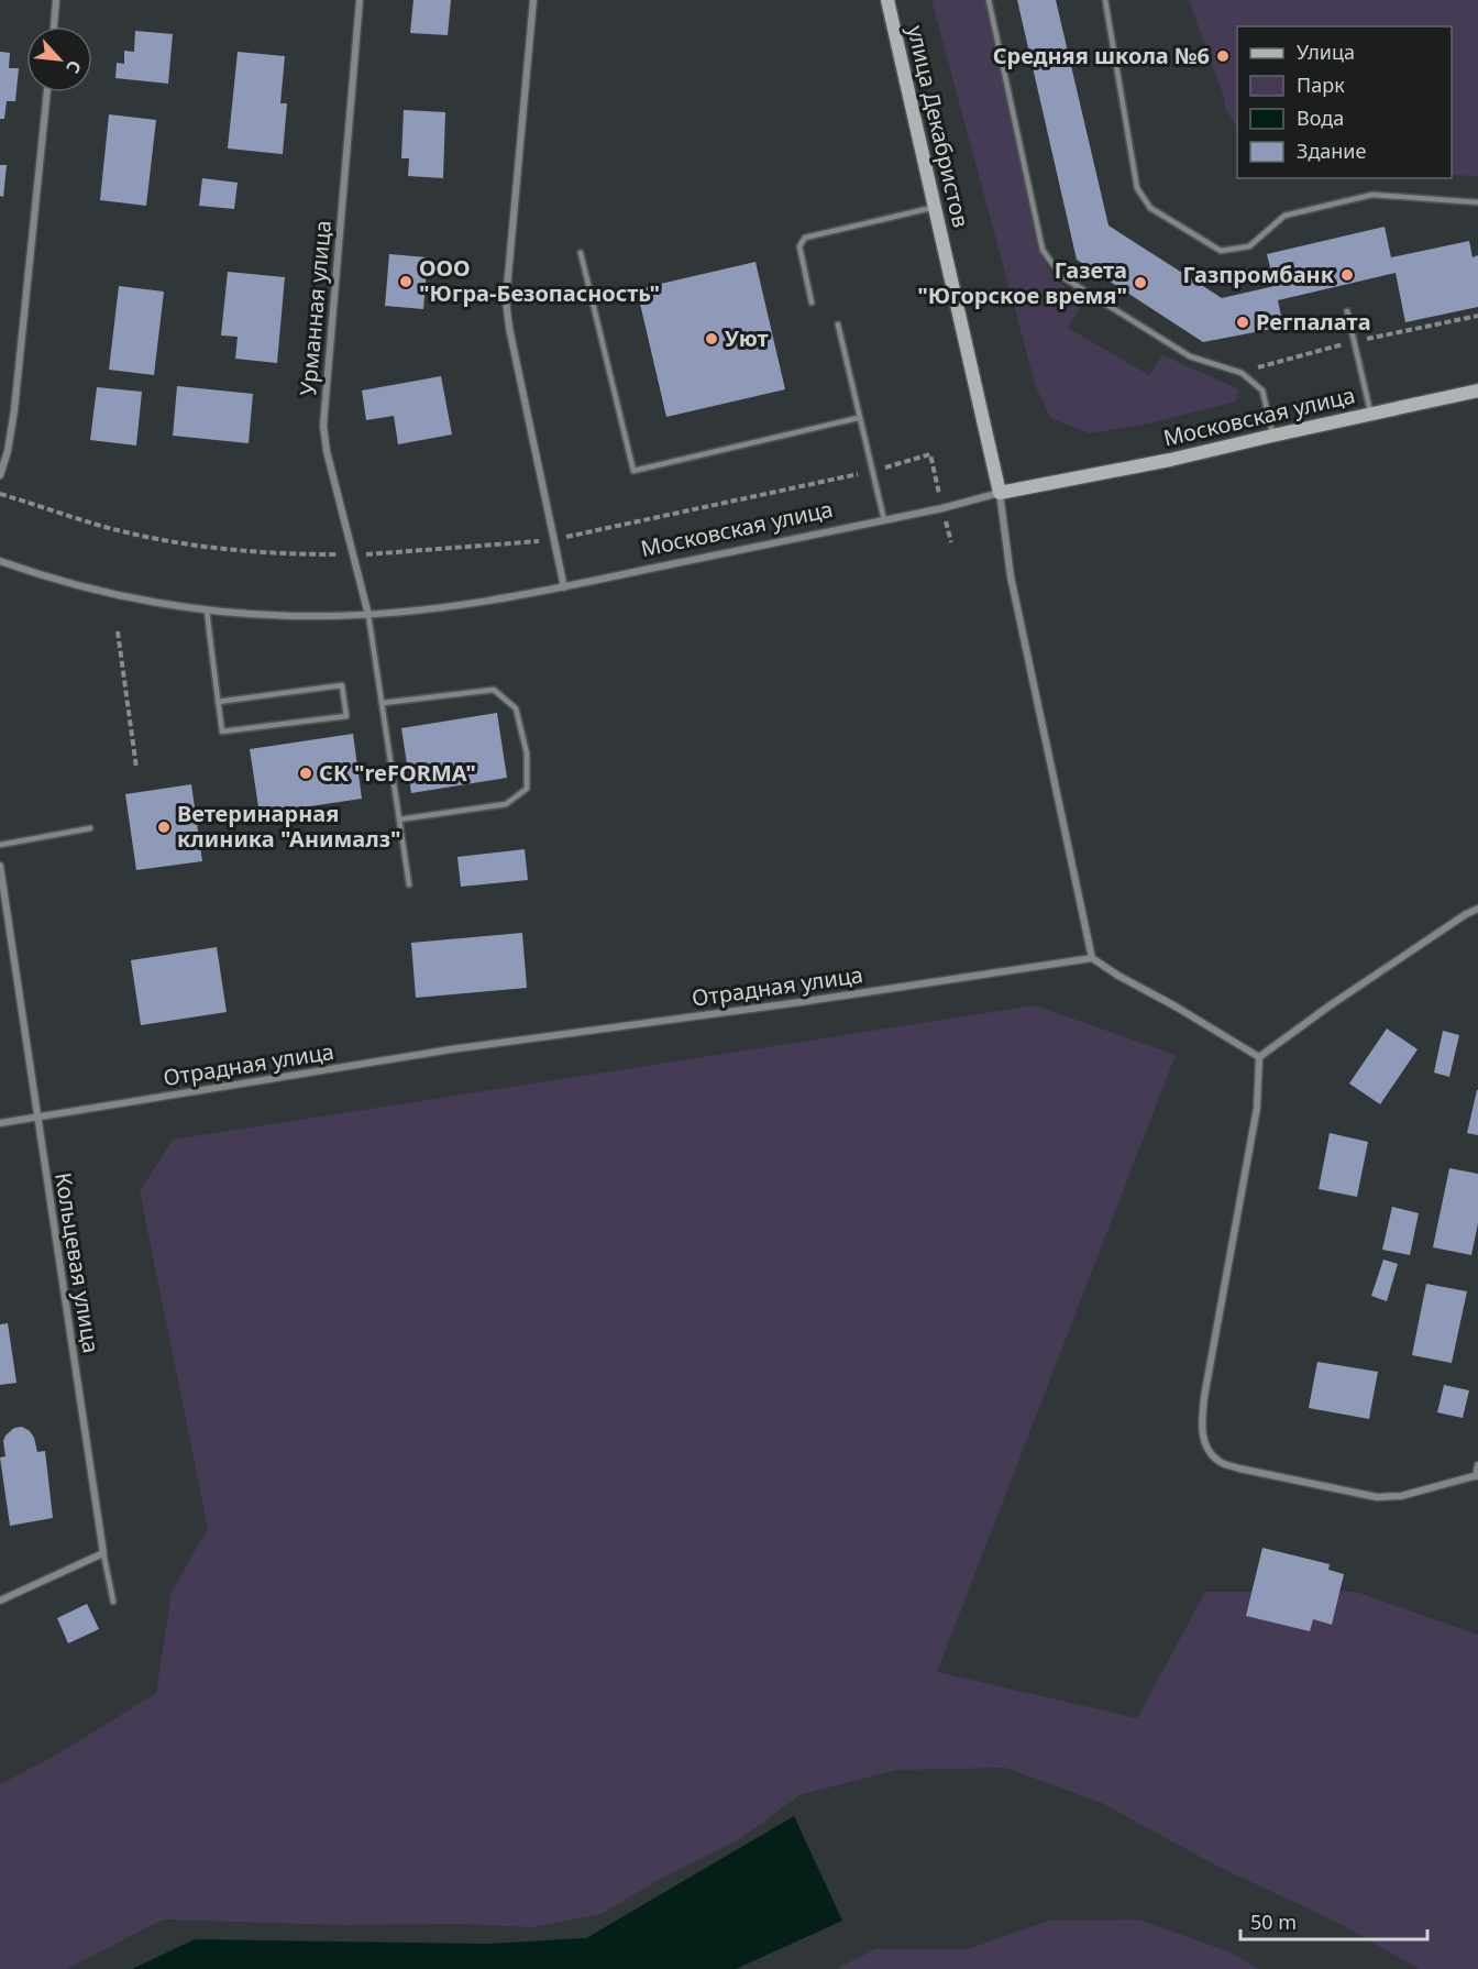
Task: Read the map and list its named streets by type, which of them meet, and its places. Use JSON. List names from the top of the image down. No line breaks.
{"streets":{"main road":["улица Декабристов","Московская улица"],"street":["Урманная улица","Отрадная улица","Кольцевая улица"]},"crossings":[["улица Декабристов","Московская улица"],["Урманная улица","Московская улица"],["Отрадная улица","Кольцевая улица"]],"places":["Средняя школа №6","Газпромбанк","ООО \"Югра-Безопасность\"","Газета \"Югорское время\"","Регпалата","Уют","СК \"reFORMA\"","Ветеринарная клиника \"Анималз\""],"legend":["Улица","Парк","Вода","Здание"],"scale_bar":"50 m","north":"bottom right"}
